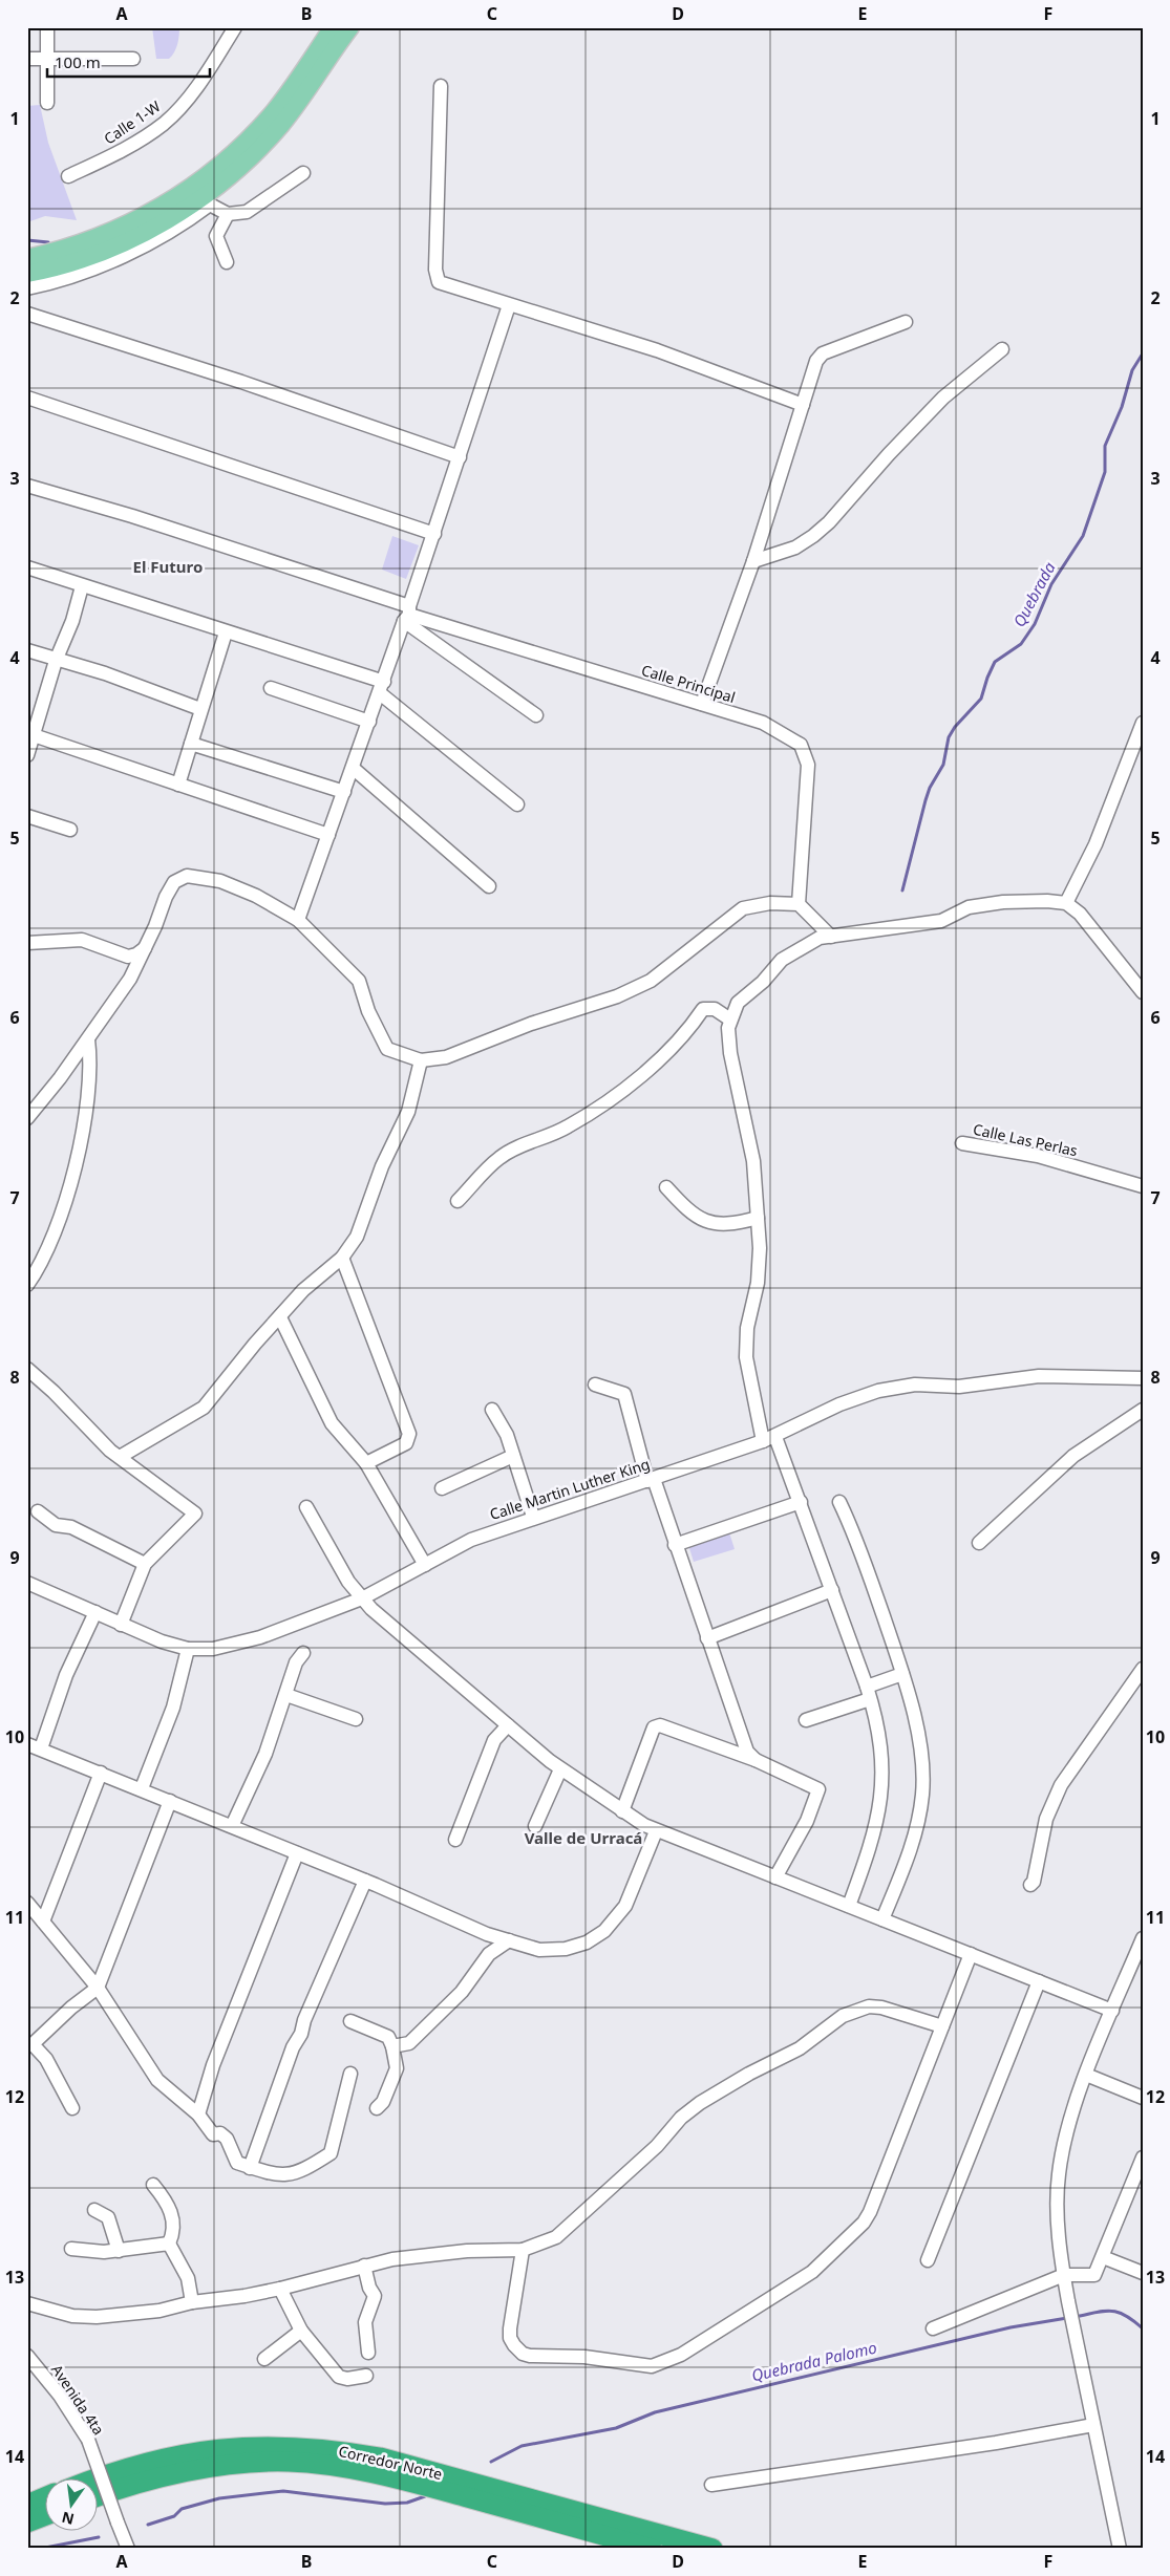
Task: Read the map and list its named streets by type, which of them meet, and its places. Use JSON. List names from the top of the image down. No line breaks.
{"streets":{"highway":["Corredor Norte"],"street":["Calle 1-W","Calle Principal","Calle Las Perlas","Calle Martin Luther King","Avenida 4ta"]},"districts":["El Futuro","Valle de Urracá"],"water":["Quebrada","Quebrada Palomo"],"scale_bar":"100 m","north":"bottom","grid":{"columns":["A","B","C","D","E","F"],"rows":["1","2","3","4","5","6","7","8","9","10","11","12","13","14"]}}
